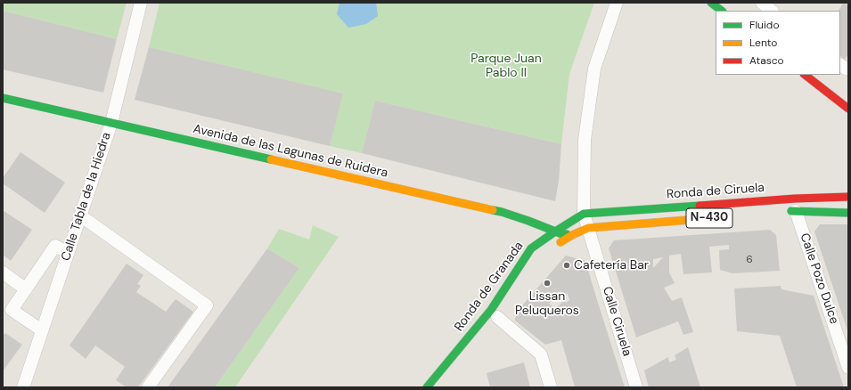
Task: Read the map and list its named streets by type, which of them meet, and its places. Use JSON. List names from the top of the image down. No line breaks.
{"streets":{"main road":["Avenida de las Lagunas de Ruidera","Ronda de Ciruela","N-430","Ronda de Granada"],"street":["Calle Tabla de la Hiedra","Calle Pozo Dulce","Calle Ciruela"]},"crossings":[["Avenida de las Lagunas de Ruidera","Ronda de Ciruela"],["Avenida de las Lagunas de Ruidera","Calle Tabla de la Hiedra"],["Avenida de las Lagunas de Ruidera","N-430"],["Avenida de las Lagunas de Ruidera","Ronda de Granada"],["Ronda de Ciruela","N-430"],["Ronda de Ciruela","Ronda de Granada"],["Ronda de Ciruela","Calle Ciruela"],["Ronda de Granada","Calle Ciruela"]],"parks":["Parque Juan Pablo II"],"places":["Cafetería Bar","Lissan Peluqueros"],"house_numbers":["6"],"legend":["Fluido","Lento","Atasco"]}
